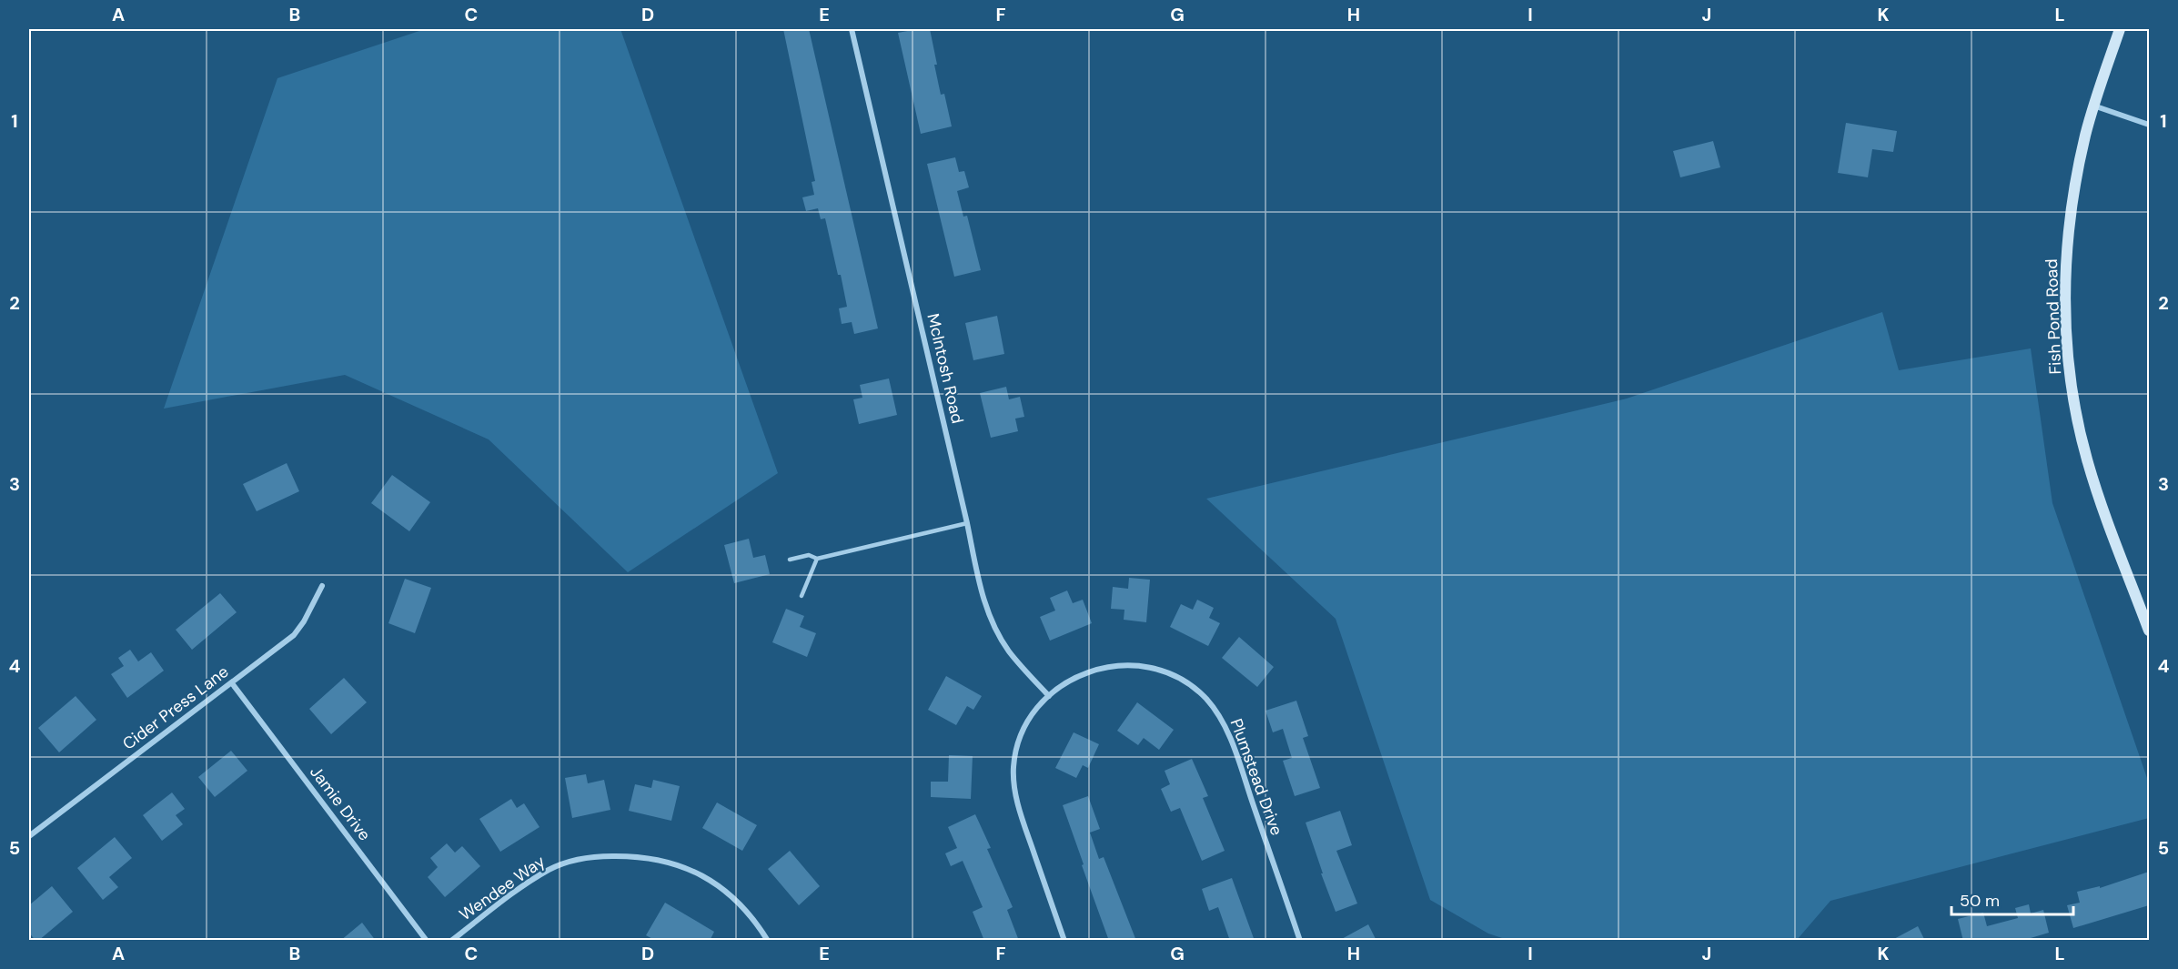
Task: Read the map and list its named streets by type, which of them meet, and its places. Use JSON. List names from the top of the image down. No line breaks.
{"streets":{"street":["Fish Pond Road","McIntosh Road","Cider Press Lane","Plumstead Drive","Jamie Drive","Wendee Way"]},"crossings":[["McIntosh Road","Plumstead Drive"],["Cider Press Lane","Jamie Drive"]],"scale_bar":"50 m","grid":{"columns":["A","B","C","D","E","F","G","H","I","J","K","L"],"rows":["1","2","3","4","5"]}}
